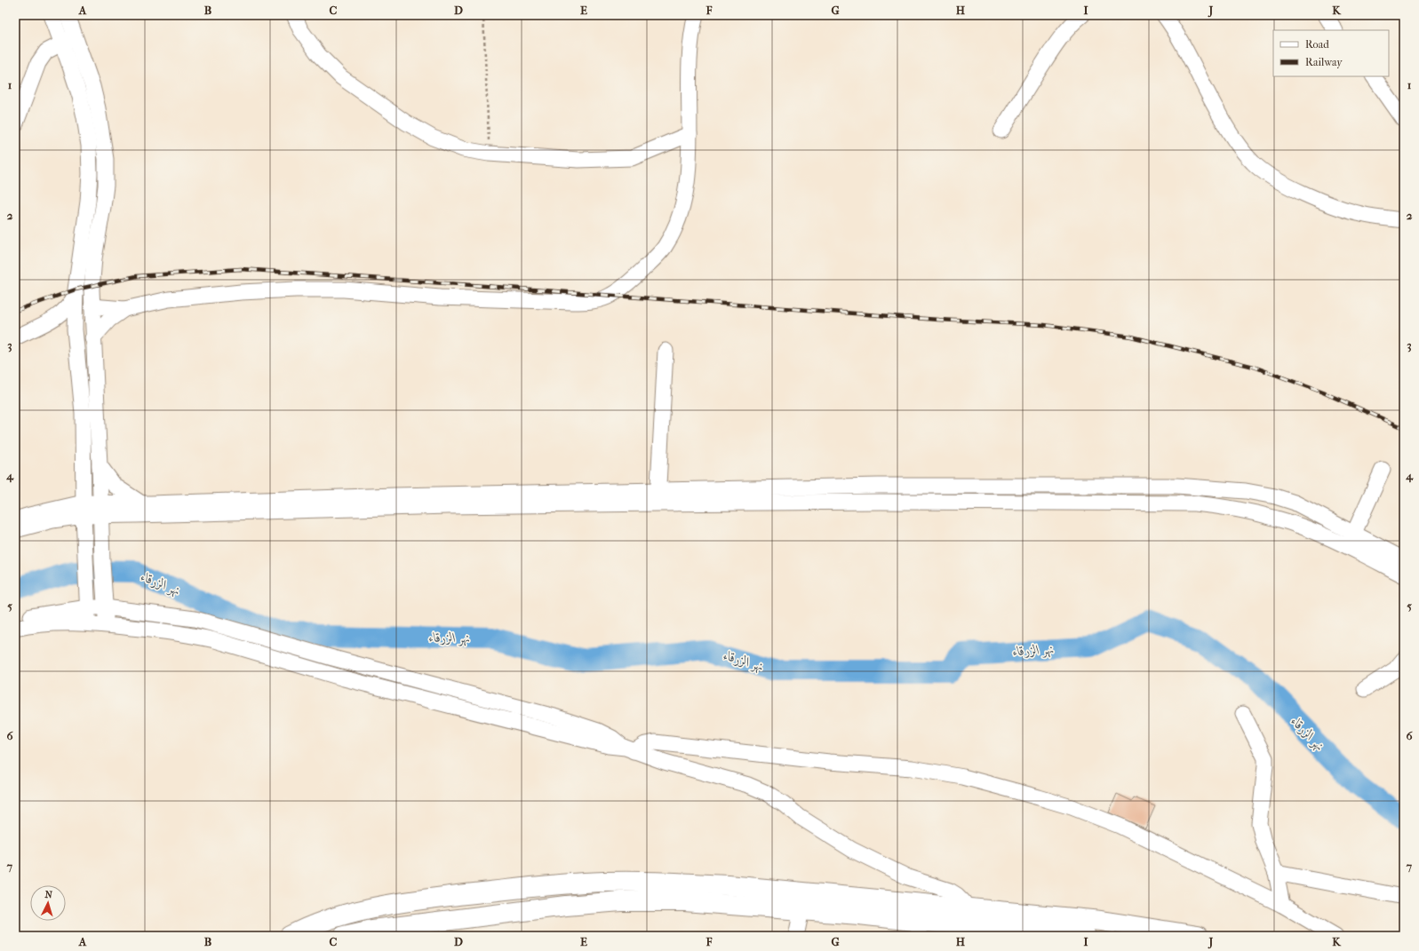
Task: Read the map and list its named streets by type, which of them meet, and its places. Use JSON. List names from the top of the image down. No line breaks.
{"water":["نهر الزرقاء"],"legend":["Road","Railway"],"north":"top","grid":{"columns":["A","B","C","D","E","F","G","H","I","J","K"],"rows":["1","2","3","4","5","6","7"]}}
